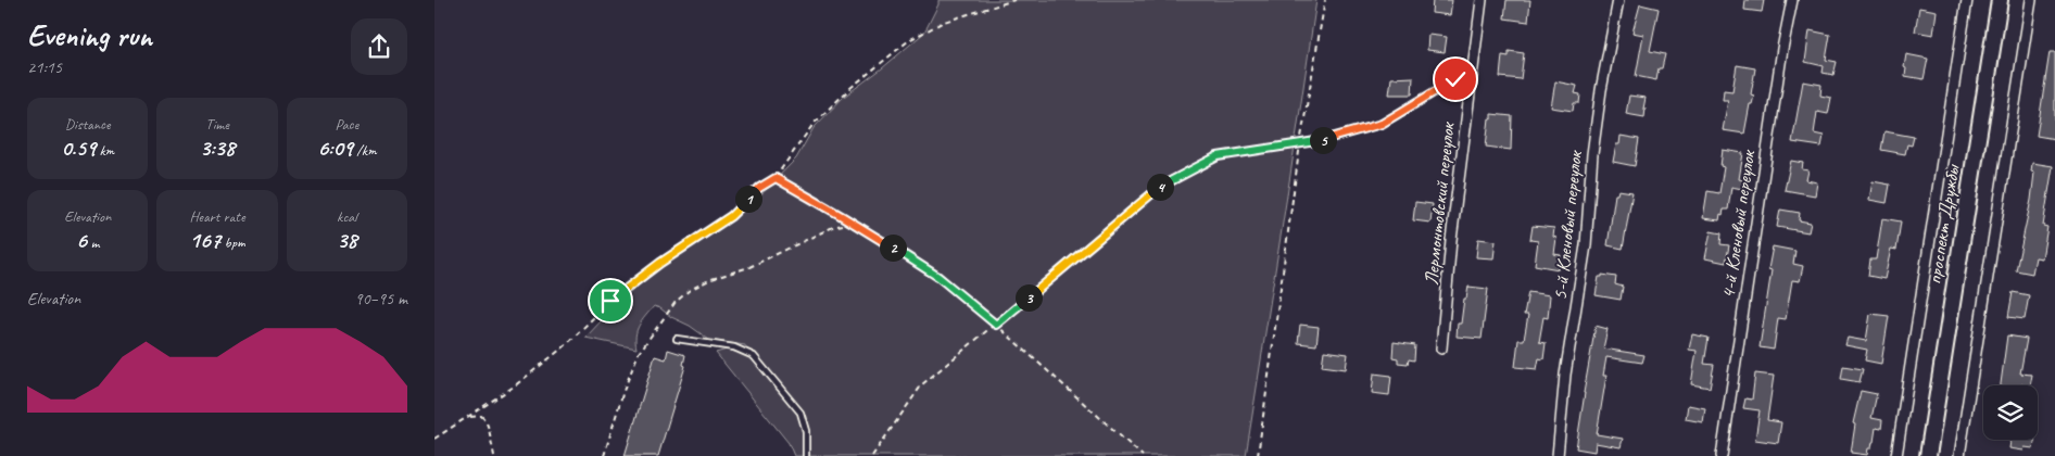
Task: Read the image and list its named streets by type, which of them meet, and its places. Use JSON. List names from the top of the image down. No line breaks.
{"streets":{"main road":["проспект Дружбы"],"street":["Лермонтовский переулок","4-й Кленовый переулок","5-й Кленовый переулок"]},"page":{"heading":["Evening run","21:15"],"stats":[["Distance","0.59 km"],["Time","3:38"],["Pace","6:09 /km"],["Elevation","6 m"],["Heart rate","167 bpm"],["kcal","38"]],"pins":["5","4","1","2","3"],"chart":["Elevation","90–95 m"]}}
